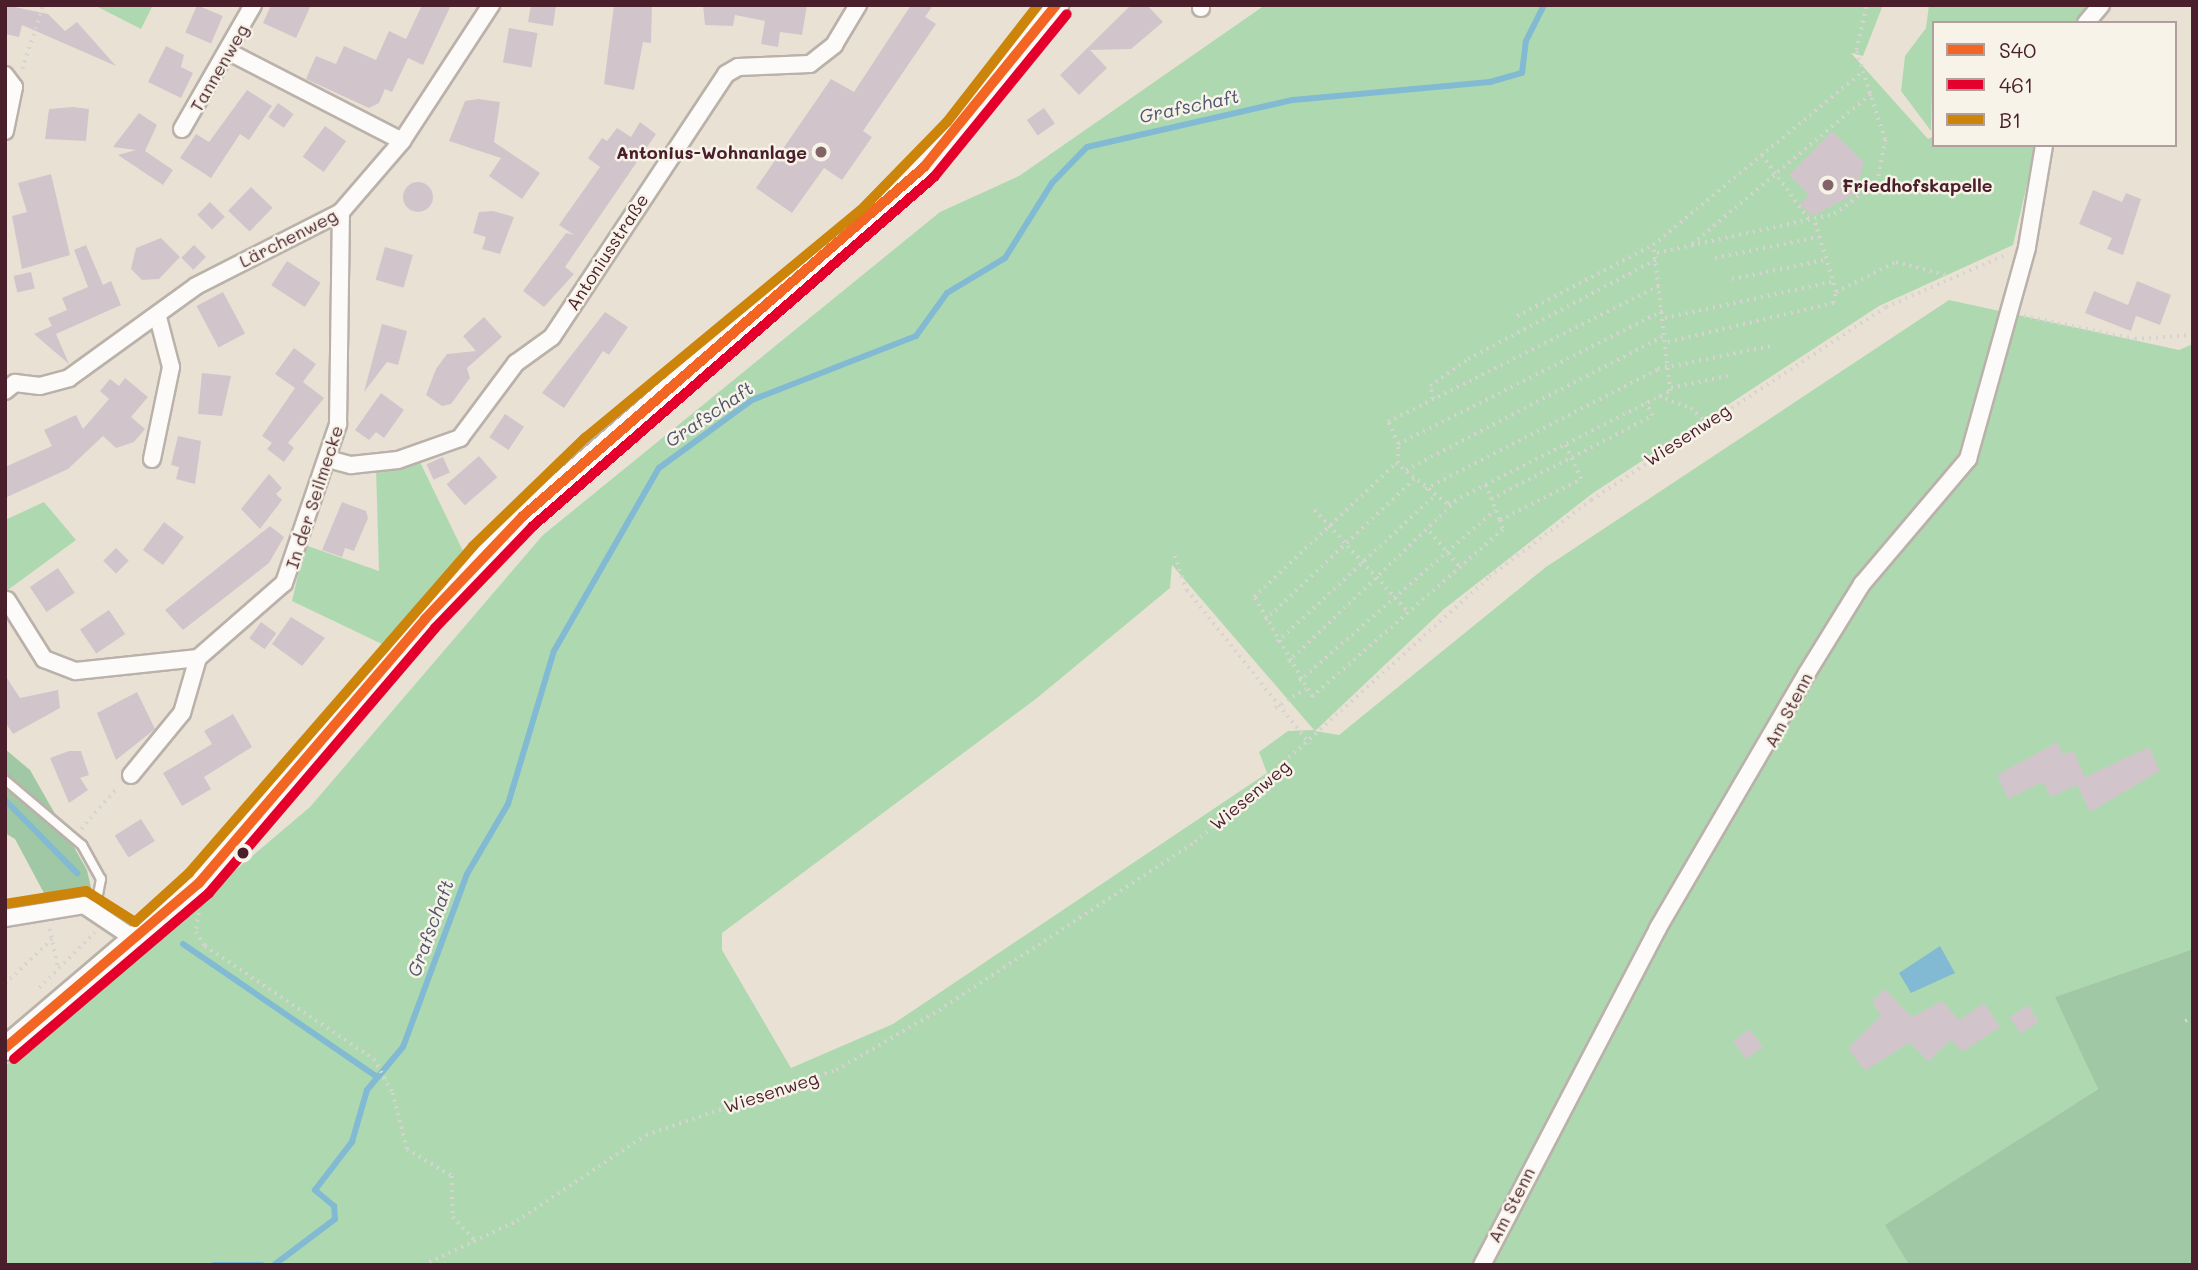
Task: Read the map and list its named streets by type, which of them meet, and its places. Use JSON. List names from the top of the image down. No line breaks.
{"streets":{"street":["Tannenweg","Lärchenweg","Antoniusstraße","In der Seilmecke","Am Stenn"],"path":["Wiesenweg"]},"crossings":[["Lärchenweg","In der Seilmecke"],["Antoniusstraße","In der Seilmecke"],["Wiesenweg","Am Stenn"]],"water":["Grafschaft"],"places":["Antonius-Wohnanlage","Friedhofskapelle"],"lines":["transit line S40","transit line B1","transit line 461"],"legend":["S40","461","B1"]}
